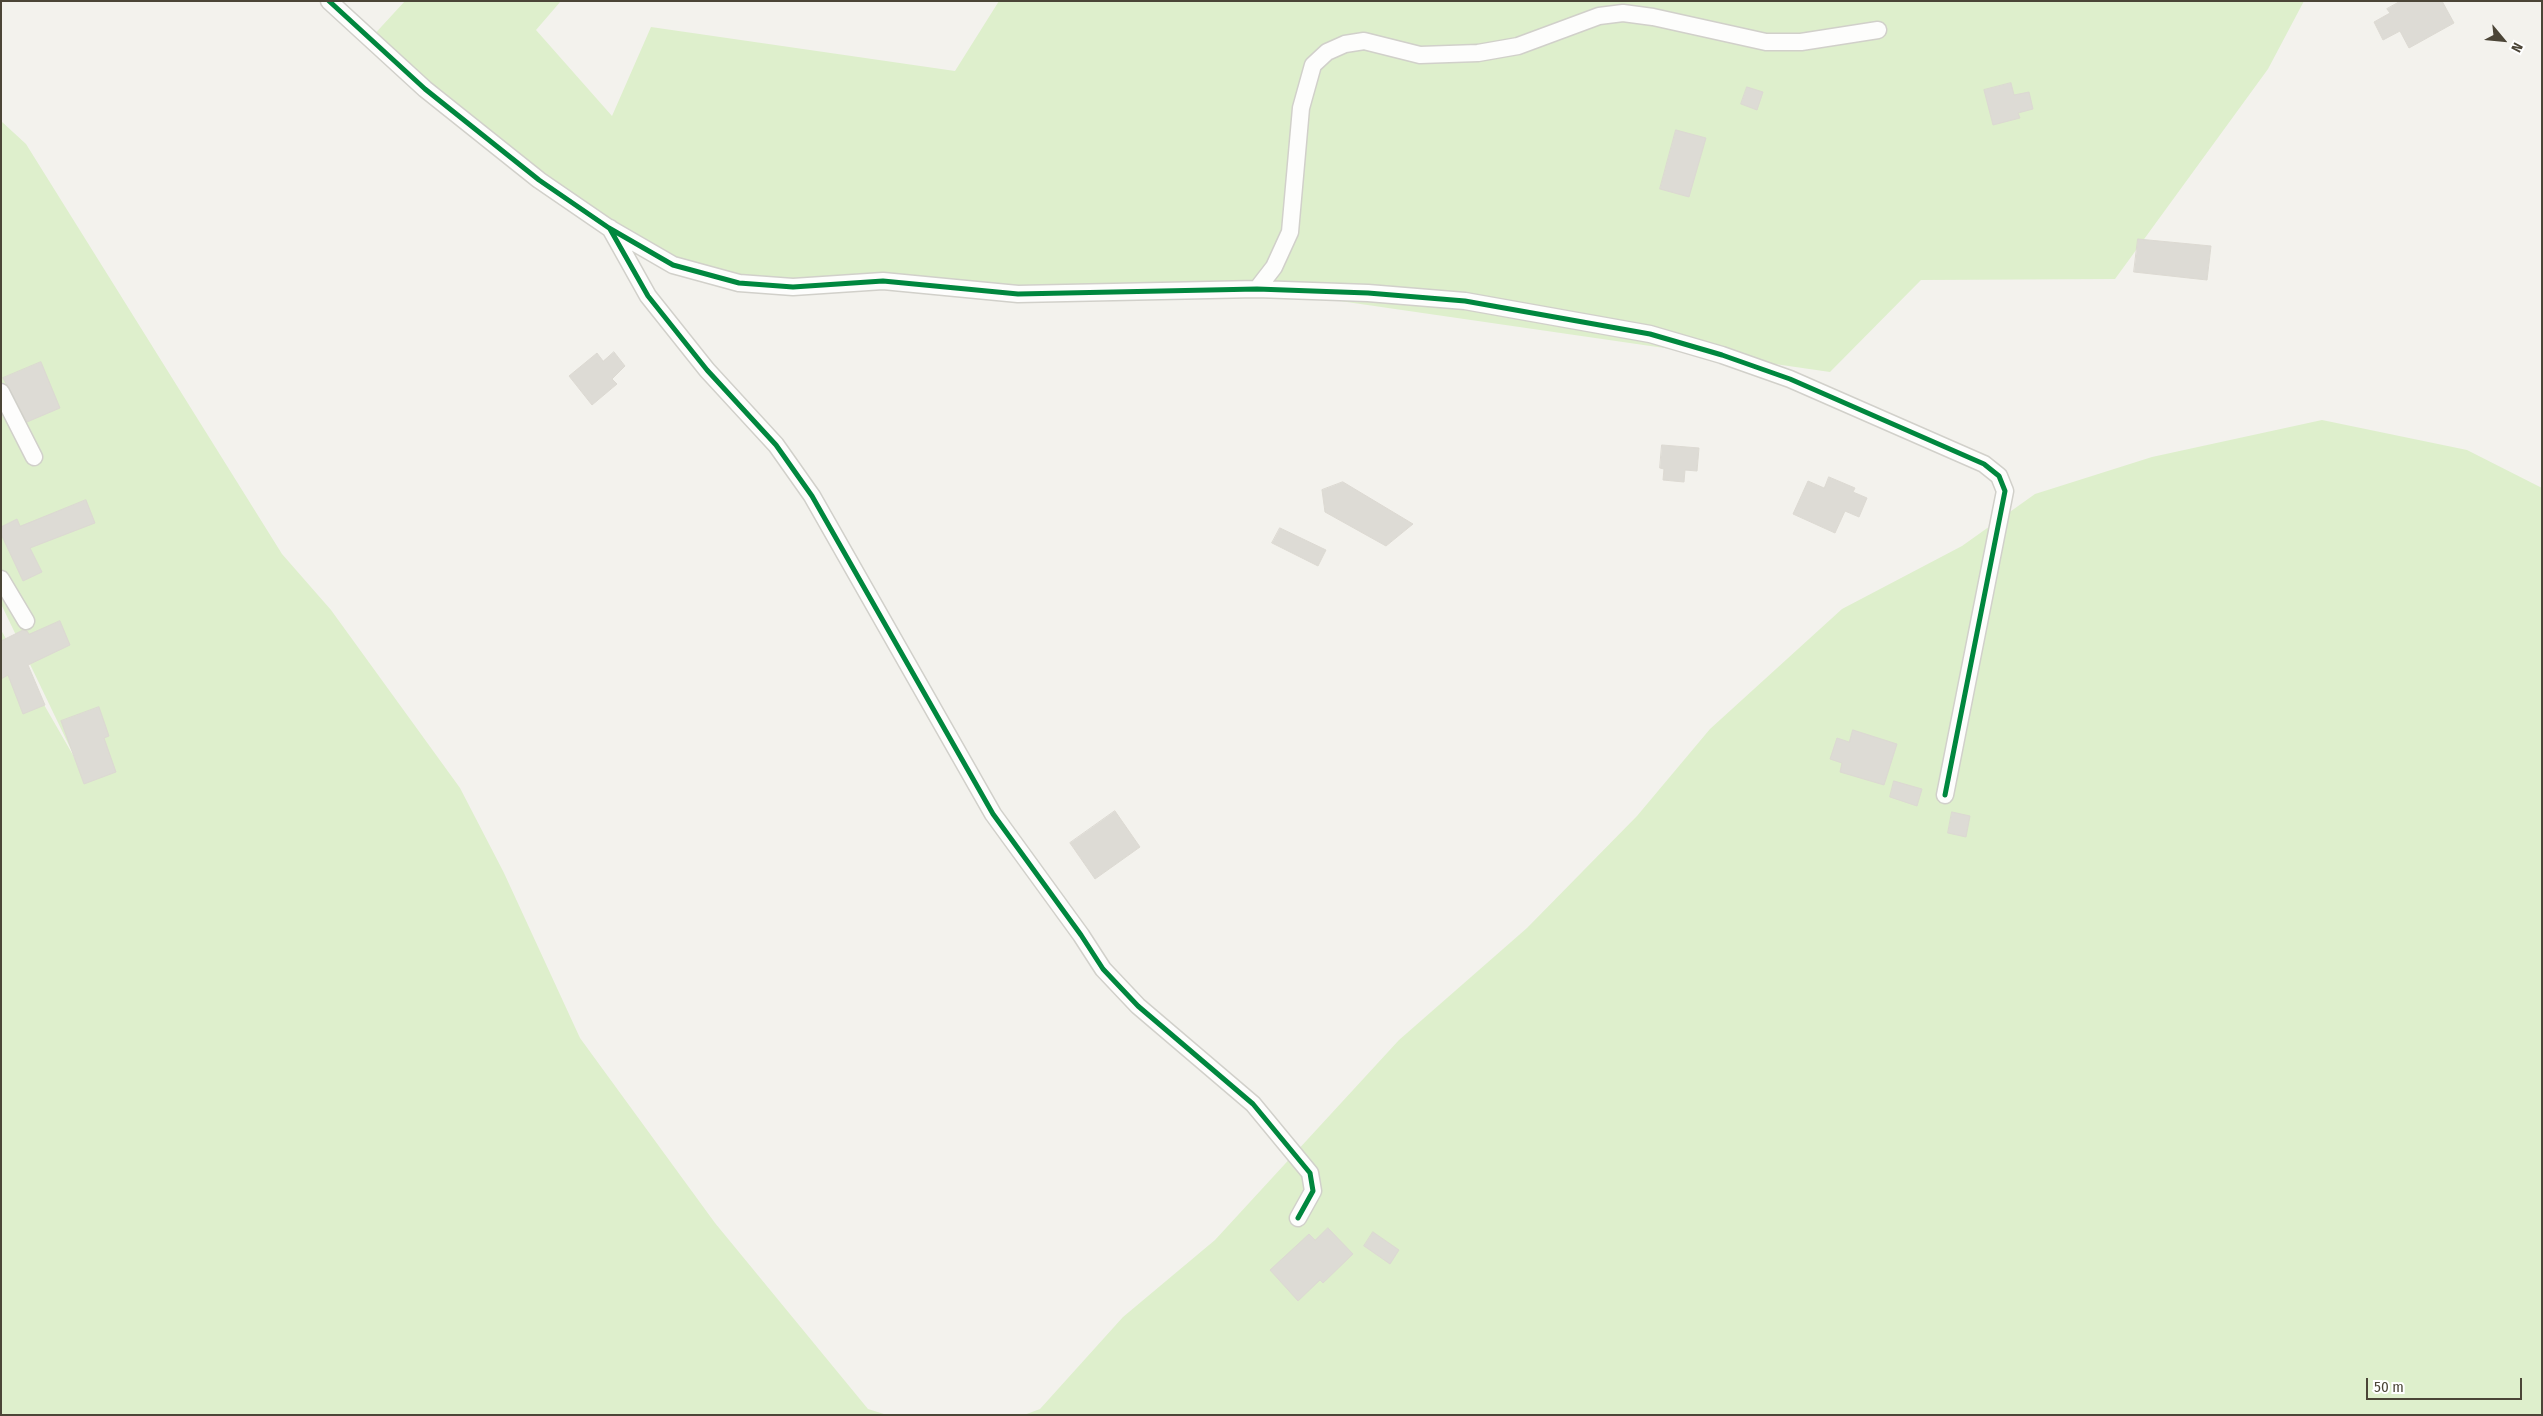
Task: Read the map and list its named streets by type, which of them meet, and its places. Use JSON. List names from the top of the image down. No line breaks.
{"scale_bar":"50 m","north":"bottom right"}
